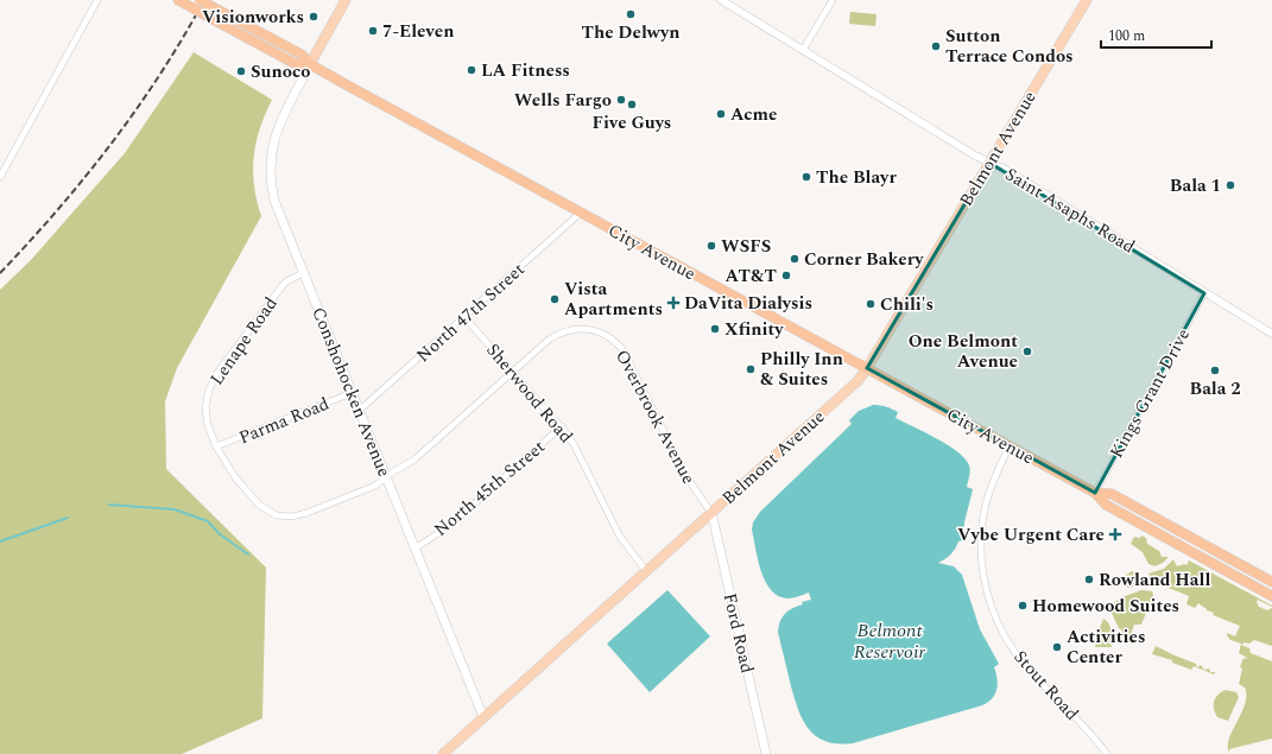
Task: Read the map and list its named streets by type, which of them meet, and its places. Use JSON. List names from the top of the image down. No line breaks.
{"streets":{"highway":["City Avenue"],"main road":["Belmont Avenue","Conshohocken Avenue","Ford Road"],"street":["Saint Asaphs Road","North 47th Street","Lenape Road","Sherwood Road","Kings Grant Drive","Overbrook Avenue","Parma Road","North 45th Street","Stout Road"]},"crossings":[["Belmont Avenue","Saint Asaphs Road"],["Belmont Avenue","City Avenue"],["Belmont Avenue","Conshohocken Avenue"],["Belmont Avenue","Sherwood Road"],["Belmont Avenue","Overbrook Avenue"],["Belmont Avenue","Ford Road"],["Saint Asaphs Road","Kings Grant Drive"],["City Avenue","North 47th Street"],["City Avenue","Conshohocken Avenue"],["City Avenue","Kings Grant Drive"],["City Avenue","Stout Road"],["North 47th Street","Conshohocken Avenue"],["North 47th Street","Sherwood Road"],["Lenape Road","Conshohocken Avenue"],["Lenape Road","Sherwood Road"],["Lenape Road","Overbrook Avenue"],["Lenape Road","Parma Road"],["Conshohocken Avenue","Parma Road"],["Conshohocken Avenue","North 45th Street"],["Sherwood Road","North 45th Street"],["Overbrook Avenue","Ford Road"]],"water":["Belmont Reservoir"],"places":{"other":["The Delwyn","Visionworks","7-Eleven","Sutton Terrace Condos","LA Fitness","Sunoco","Wells Fargo","Five Guys","Acme","The Blayr","Bala 1","WSFS","Corner Bakery","AT&T","Vista Apartments","Chili's","Xfinity","One Belmont Avenue","Philly Inn & Suites","Bala 2","Rowland Hall","Homewood Suites","Activities Center"],"health":["DaVita Dialysis","Vybe Urgent Care"]},"scale_bar":"100 m"}
